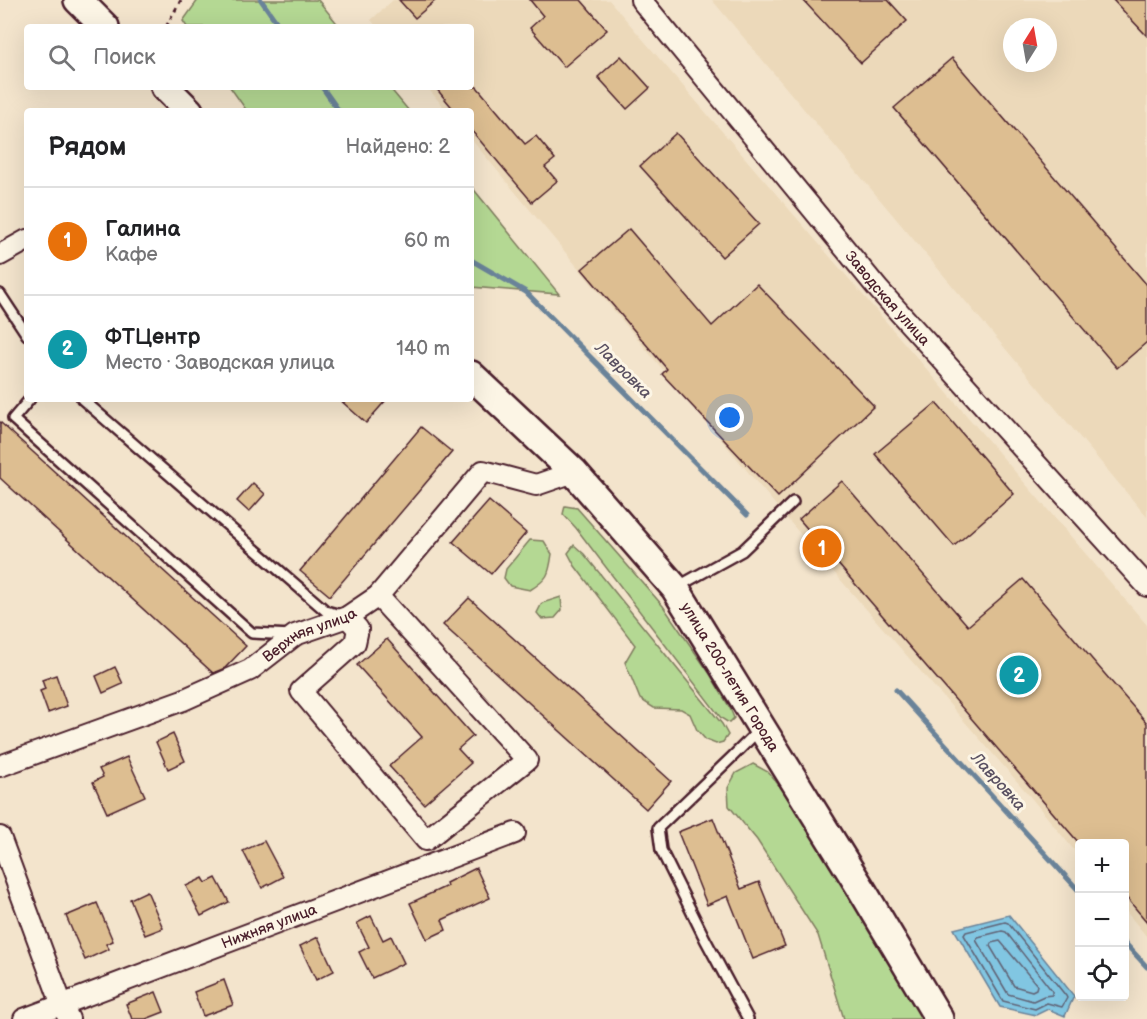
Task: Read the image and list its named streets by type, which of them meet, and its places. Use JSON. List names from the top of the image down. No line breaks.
{"streets":{"street":["Заводская улица","Верхняя улица","улица 200-летия Города","Нижняя улица"]},"crossings":[["Верхняя улица","улица 200-летия Города"]],"water":["Лавровка"],"north":"top","page":{"search":"Поиск","heading":["Рядом","Найдено: 2"],"list":[{"mark":"1","name":"Галина","note":"Кафе","value":"60 m"},{"mark":"2","name":"ФТЦентр","note":"Место · Заводская улица","value":"140 m"}],"pins":["1","2"],"map_buttons":["+","−"]}}
